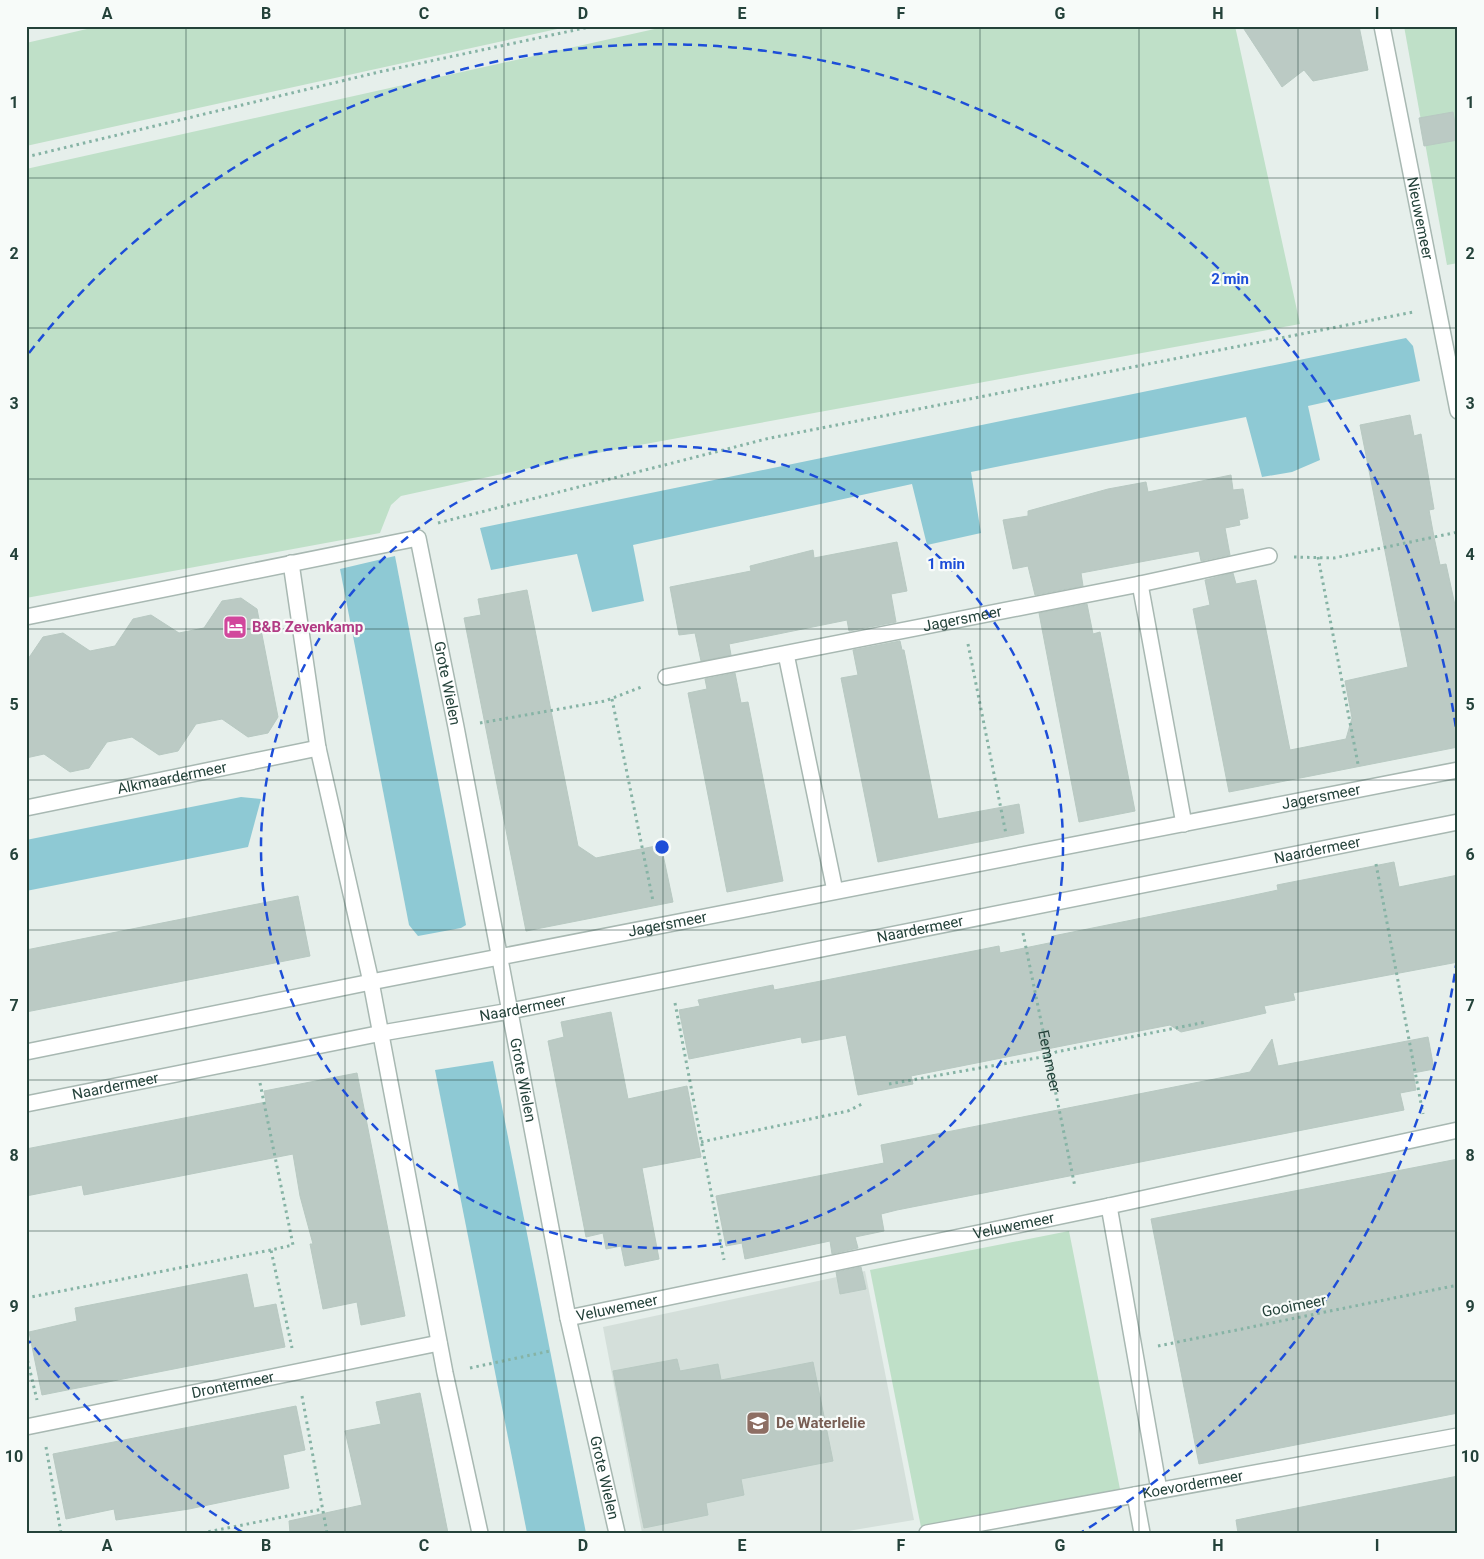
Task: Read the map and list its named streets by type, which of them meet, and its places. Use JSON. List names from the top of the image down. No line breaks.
{"streets":{"street":["Nieuwemeer","Jagersmeer","Grote Wielen","Alkmaardermeer","Naardermeer","Veluwemeer","Drontermeer","Koevordermeer"],"path":["Eemmeer","Gooimeer"]},"crossings":[["Jagersmeer","Grote Wielen"],["Grote Wielen","Naardermeer"],["Grote Wielen","Veluwemeer"],["Naardermeer","Eemmeer"],["Eemmeer","Veluwemeer"]],"places":{"hotel":["B&B Zevenkamp"],"school or university":["De Waterlelie"]},"grid":{"columns":["A","B","C","D","E","F","G","H","I"],"rows":["1","2","3","4","5","6","7","8","9","10"]},"rings":["2 min","1 min"]}
